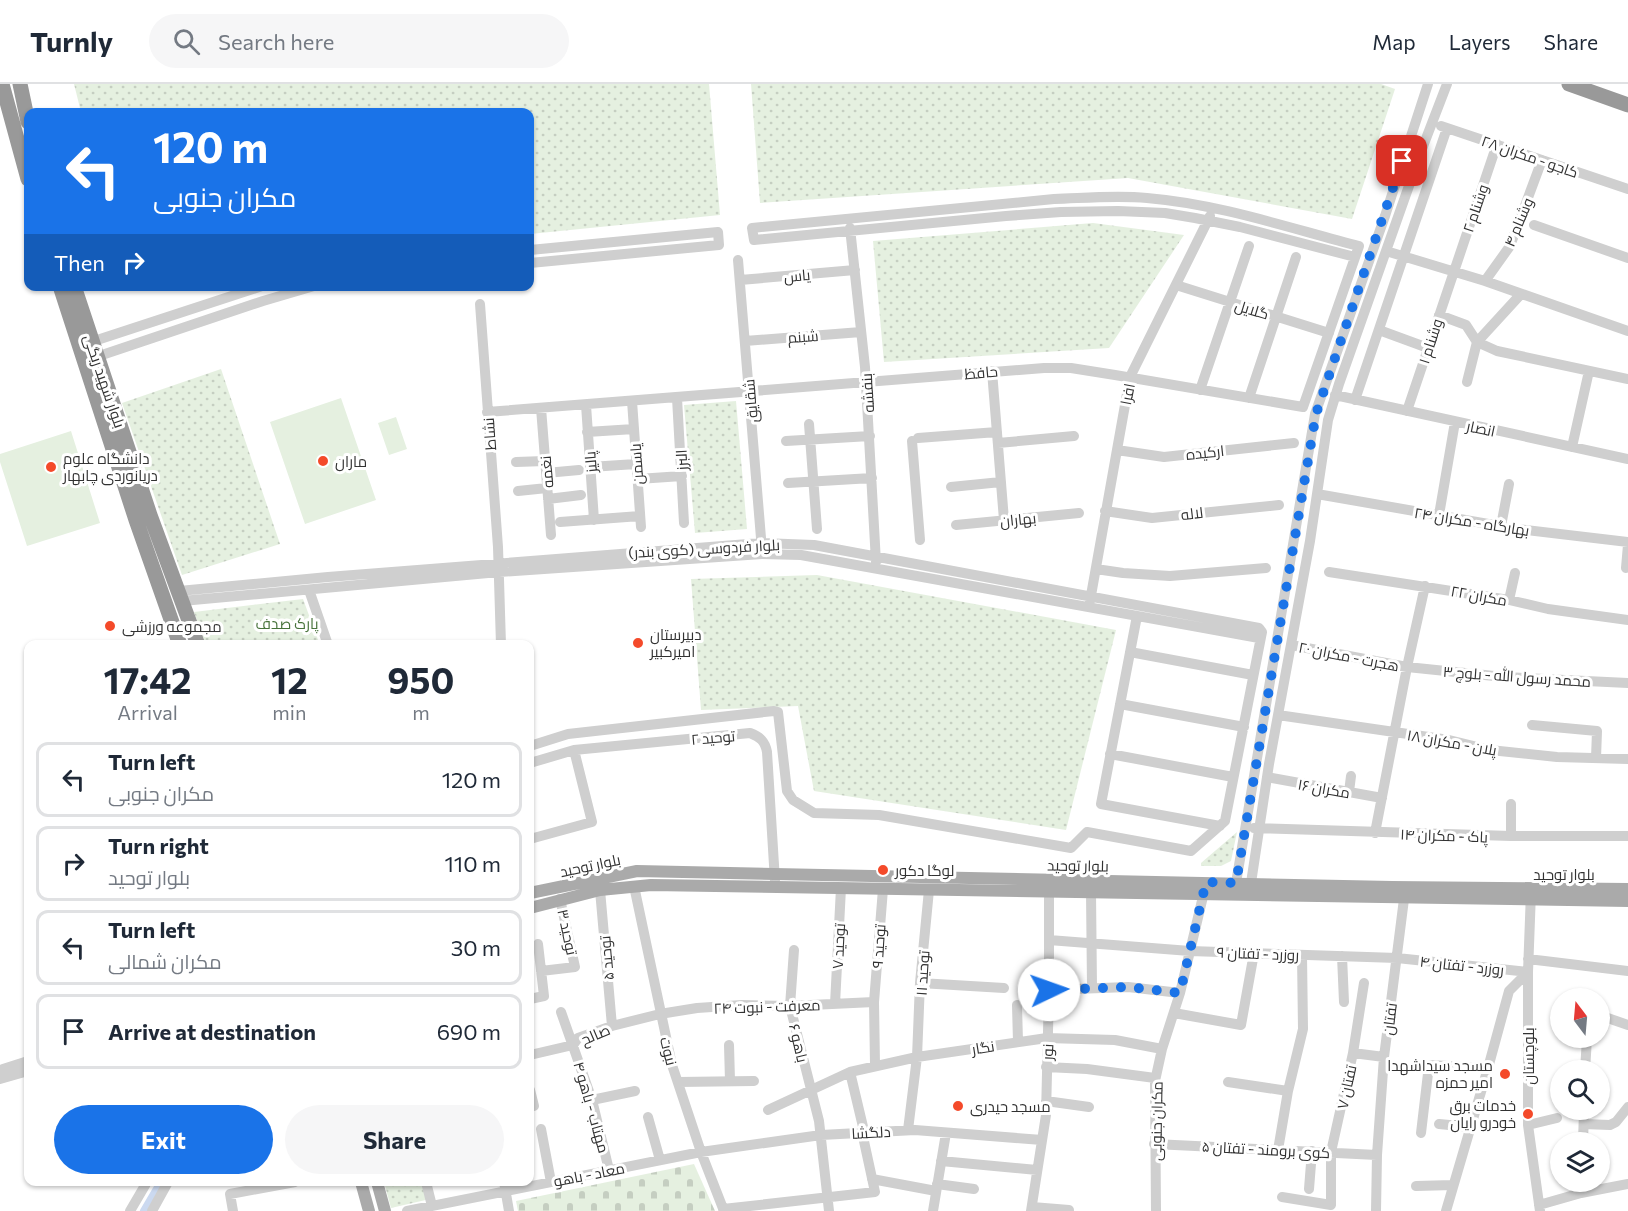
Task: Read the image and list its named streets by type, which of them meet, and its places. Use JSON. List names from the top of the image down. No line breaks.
{"streets":{"highway":["بلوار شهید ریگی"],"main road":["بلوار توحید"],"street":["کاجو - مکران ۲۸","وشنام ۲","وشنام ۴","یاس","گلایل","شبنم","وشنام ۱","حافظ","بنفشه","افرا","شقایق","انصار","نشاط","ارکیده","البرز","پالیز","یاسمن","نغمه","لاله","بهاران","بهارگاه - مکران ۲۴","بلوار فردوسی (کوی بندر)","مکران ۲۲","هجرت - مکران ۲۰","محمد رسول الله - بلوچ ۳","توحید ۲","پلان - مکران ۱۸","مکران ۱۶","پاک - مکران ۱۴","توحید ۳","توحید ۷","توحید ۹","روزرد - تفتان ۹","توحید ۵","روزرد - تفتان ۴","توحید ۱۱","معرفت - نبوت ۲۴","تفتان","صالح","باهو ۶","نگار","نبوت","نور","بلوچستان","تفتان ۷","مهتاب - باهو ۴","مکران جنوبی","دلگشا","کوی برومند - تفتان ۵","معاد - باهو"]},"crossings":[["کاجو - مکران ۲۸","وشنام ۲"],["کاجو - مکران ۲۸","وشنام ۴"],["وشنام ۲","وشنام ۱"],["یاس","بنفشه"],["یاس","شقایق"],["گلایل","حافظ"],["گلایل","افرا"],["شبنم","بنفشه"],["شبنم","شقایق"],["وشنام ۱","انصار"],["حافظ","بنفشه"],["حافظ","افرا"],["حافظ","شقایق"],["حافظ","نشاط"],["حافظ","البرز"],["حافظ","پالیز"],["حافظ","یاسمن"],["حافظ","نغمه"],["بلوار شهید ریگی","بلوار فردوسی (کوی بندر)"],["بنفشه","بلوار فردوسی (کوی بندر)"],["افرا","ارکیده"],["افرا","لاله"],["افرا","بلوار فردوسی (کوی بندر)"],["شقایق","بلوار فردوسی (کوی بندر)"],["نشاط","بلوار فردوسی (کوی بندر)"],["پالیز","یاسمن"],["هجرت - مکران ۲۰","محمد رسول الله - بلوچ ۳"],["توحید ۲","بلوار توحید"],["بلوار توحید","توحید ۳"],["بلوار توحید","توحید ۷"],["بلوار توحید","توحید ۹"],["بلوار توحید","توحید ۵"],["بلوار توحید","توحید ۱۱"],["بلوار توحید","تفتان"],["بلوار توحید","نبوت"],["بلوار توحید","نور"],["بلوار توحید","بلوچستان"],["بلوار توحید","مکران جنوبی"],["توحید ۷","معرفت - نبوت ۲۴"],["توحید ۹","معرفت - نبوت ۲۴"],["توحید ۹","نگار"],["روزرد - تفتان ۹","روزرد - تفتان ۴"],["روزرد - تفتان ۹","تفتان"],["روزرد - تفتان ۹","نور"],["روزرد - تفتان ۹","مکران جنوبی"],["توحید ۵","صالح"],["روزرد - تفتان ۴","تفتان"],["روزرد - تفتان ۴","بلوچستان"],["توحید ۱۱","نگار"],["توحید ۱۱","دلگشا"],["معرفت - نبوت ۲۴","صالح"],["معرفت - نبوت ۲۴","باهو ۶"],["معرفت - نبوت ۲۴","نبوت"],["تفتان","تفتان ۷"],["تفتان","کوی برومند - تفتان ۵"],["صالح","نبوت"],["صالح","مهتاب - باهو ۴"],["باهو ۶","نگار"],["باهو ۶","دلگشا"],["نگار","نور"],["نگار","مکران جنوبی"],["نبوت","دلگشا"],["نبوت","معاد - باهو"],["نور","دلگشا"],["تفتان ۷","کوی برومند - تفتان ۵"],["مهتاب - باهو ۴","معاد - باهو"],["مکران جنوبی","کوی برومند - تفتان ۵"],["دلگشا","معاد - باهو"]],"parks":["پارک صدف"],"places":["ماران","دانشگاه علوم دریانوردی چابهار","مجموعه ورزشی","دبیرستان امیرکبیر","لوگا دکور","مسجد سیداشهدا امیر حمزه","مسجد حیدری","خدمات برق خودرو رایان"],"north":"top","page":{"header":"Turnly","search":"Search here","nav":["Map","Layers","Share"],"turn":["120 m","مکران جنوبی"],"then":"Then","eta":["17:42","Arrival","12","min","950","m"],"list":[{"name":"Turn left","note":"مکران جنوبی","value":"120 m"},{"name":"Turn right","note":"بلوار توحید","value":"110 m"},{"name":"Turn left","note":"مکران شمالی","value":"30 m"},{"name":"Arrive at destination","value":"690 m"}],"buttons":["Exit","Share"]}}
